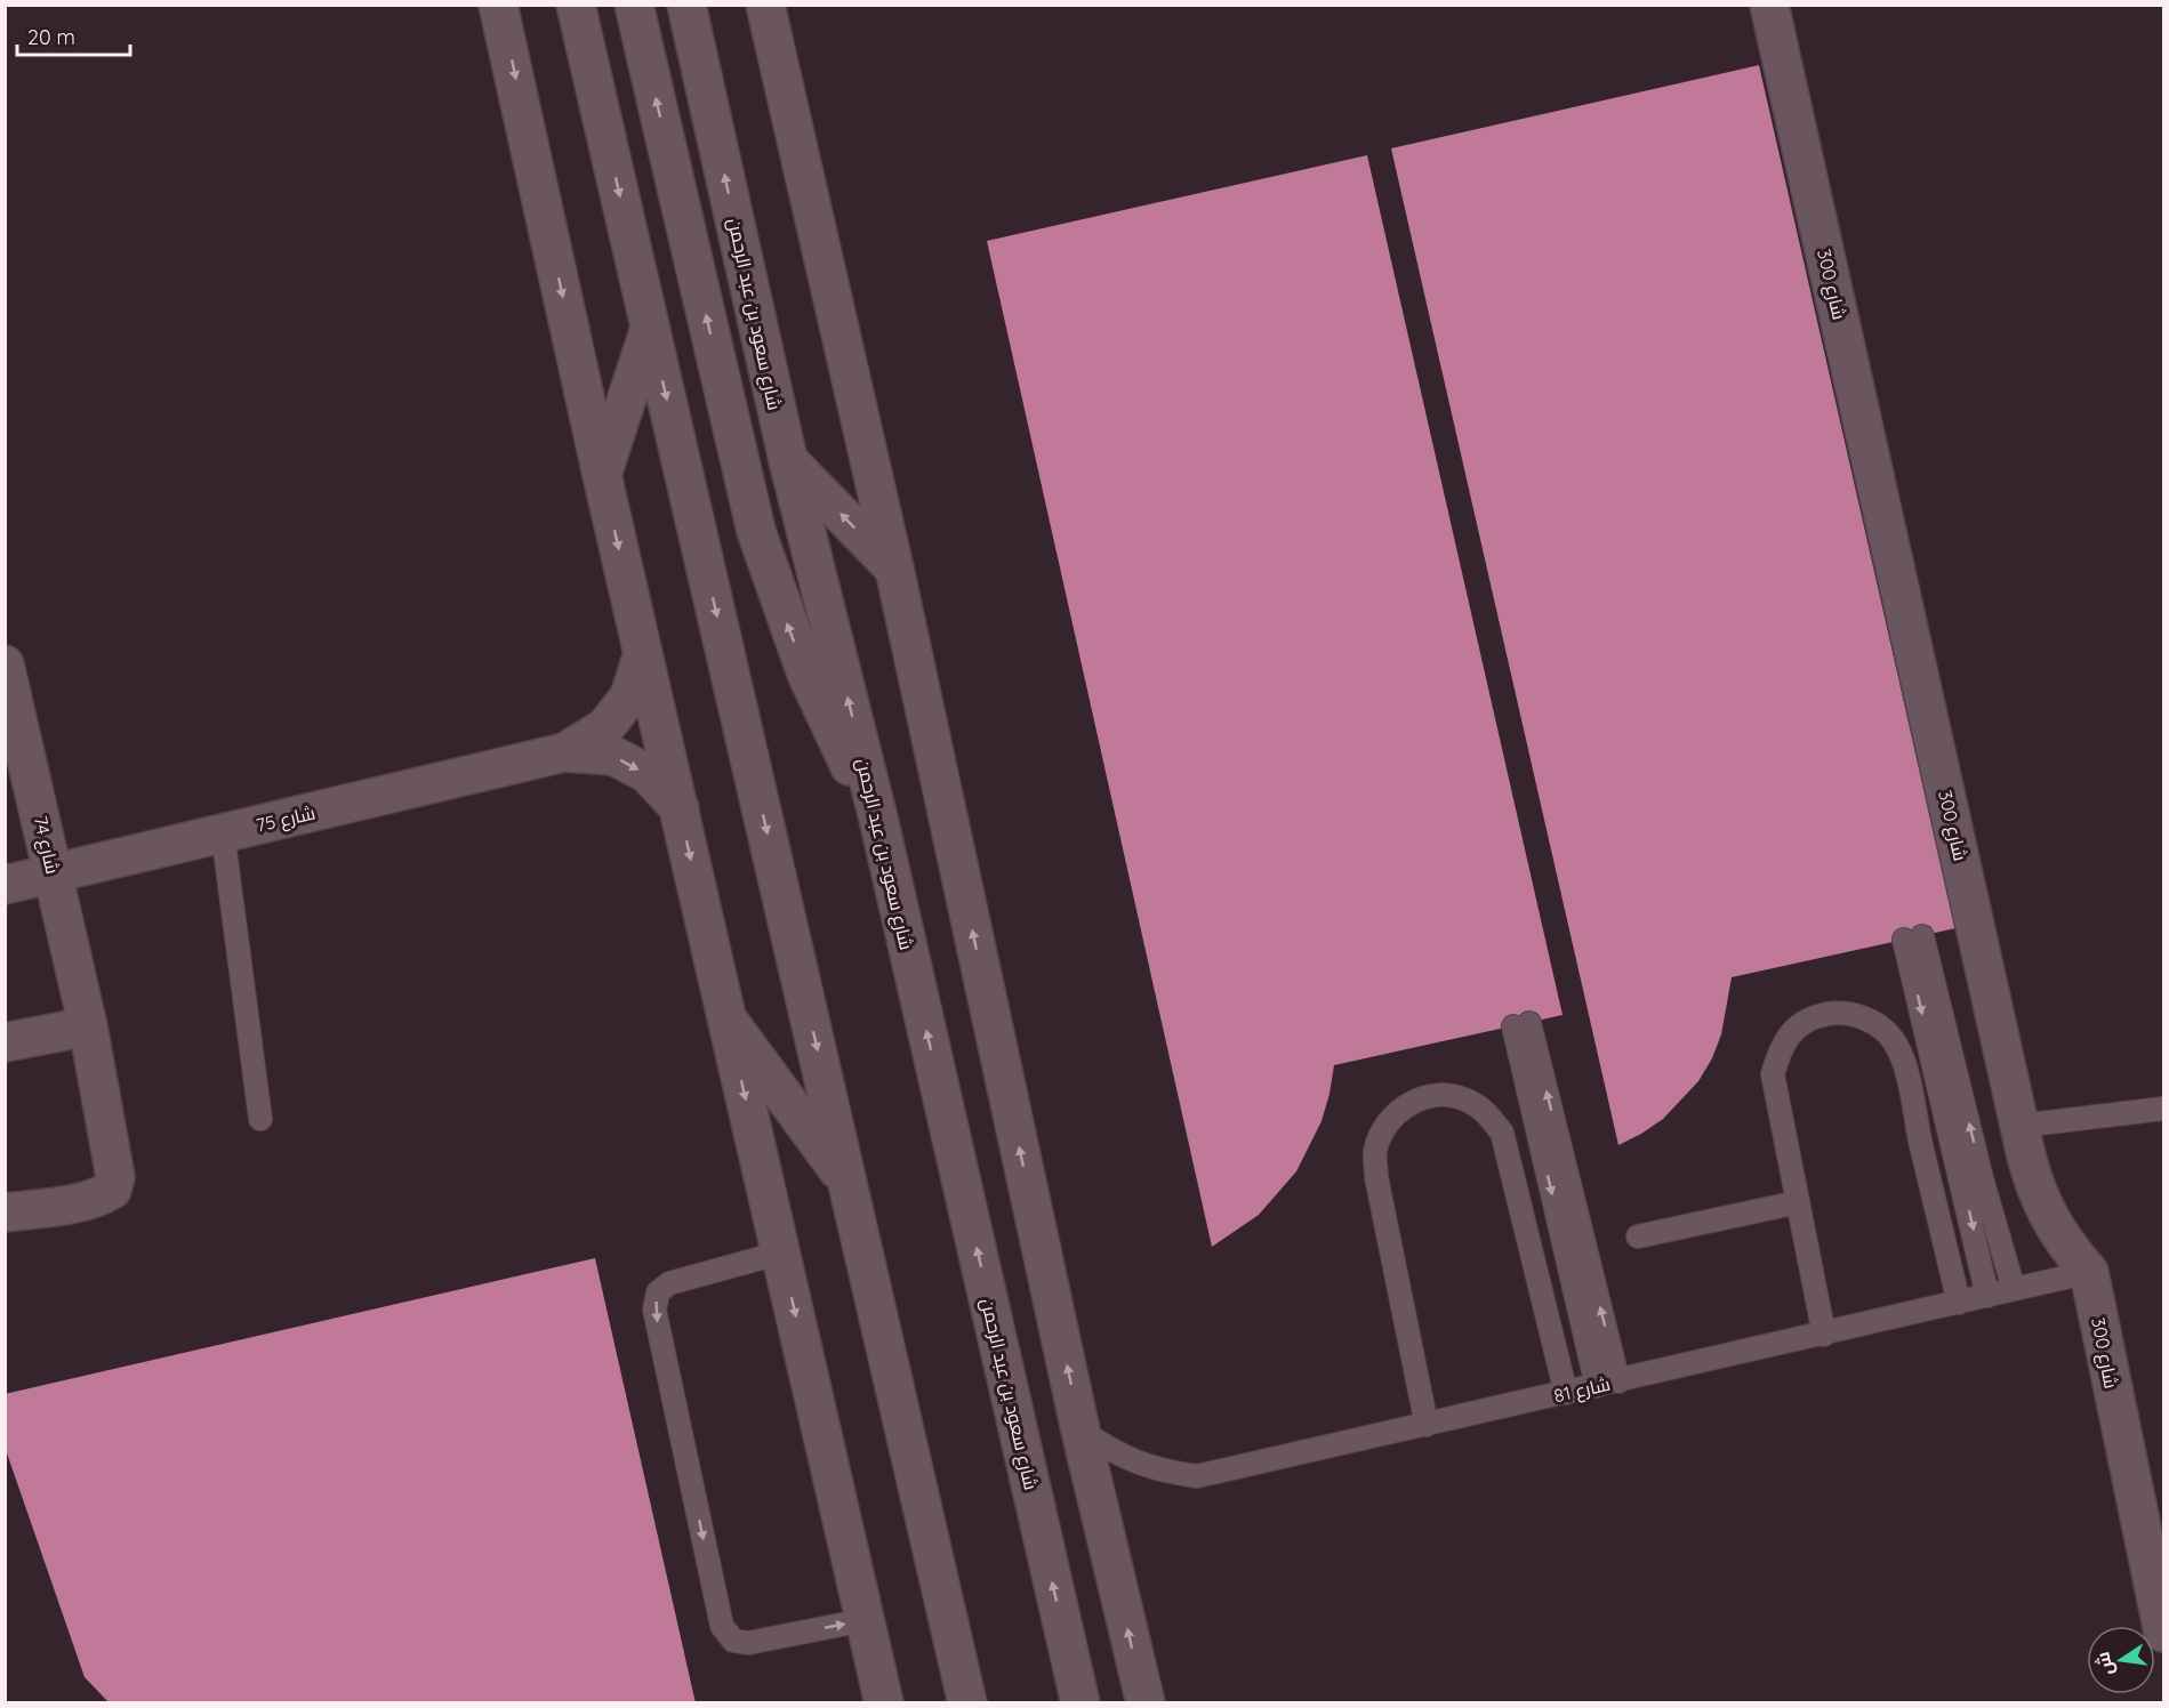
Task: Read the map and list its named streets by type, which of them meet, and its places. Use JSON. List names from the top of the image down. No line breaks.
{"streets":{"street":["شارع 300","شارع سعود بن عبد الرحمن","شارع 75","شارع 74"],"lane":["شارع 81"]},"crossings":[["شارع 300","شارع 81"],["شارع 75","شارع 74"]],"scale_bar":"20 m","north":"left"}
